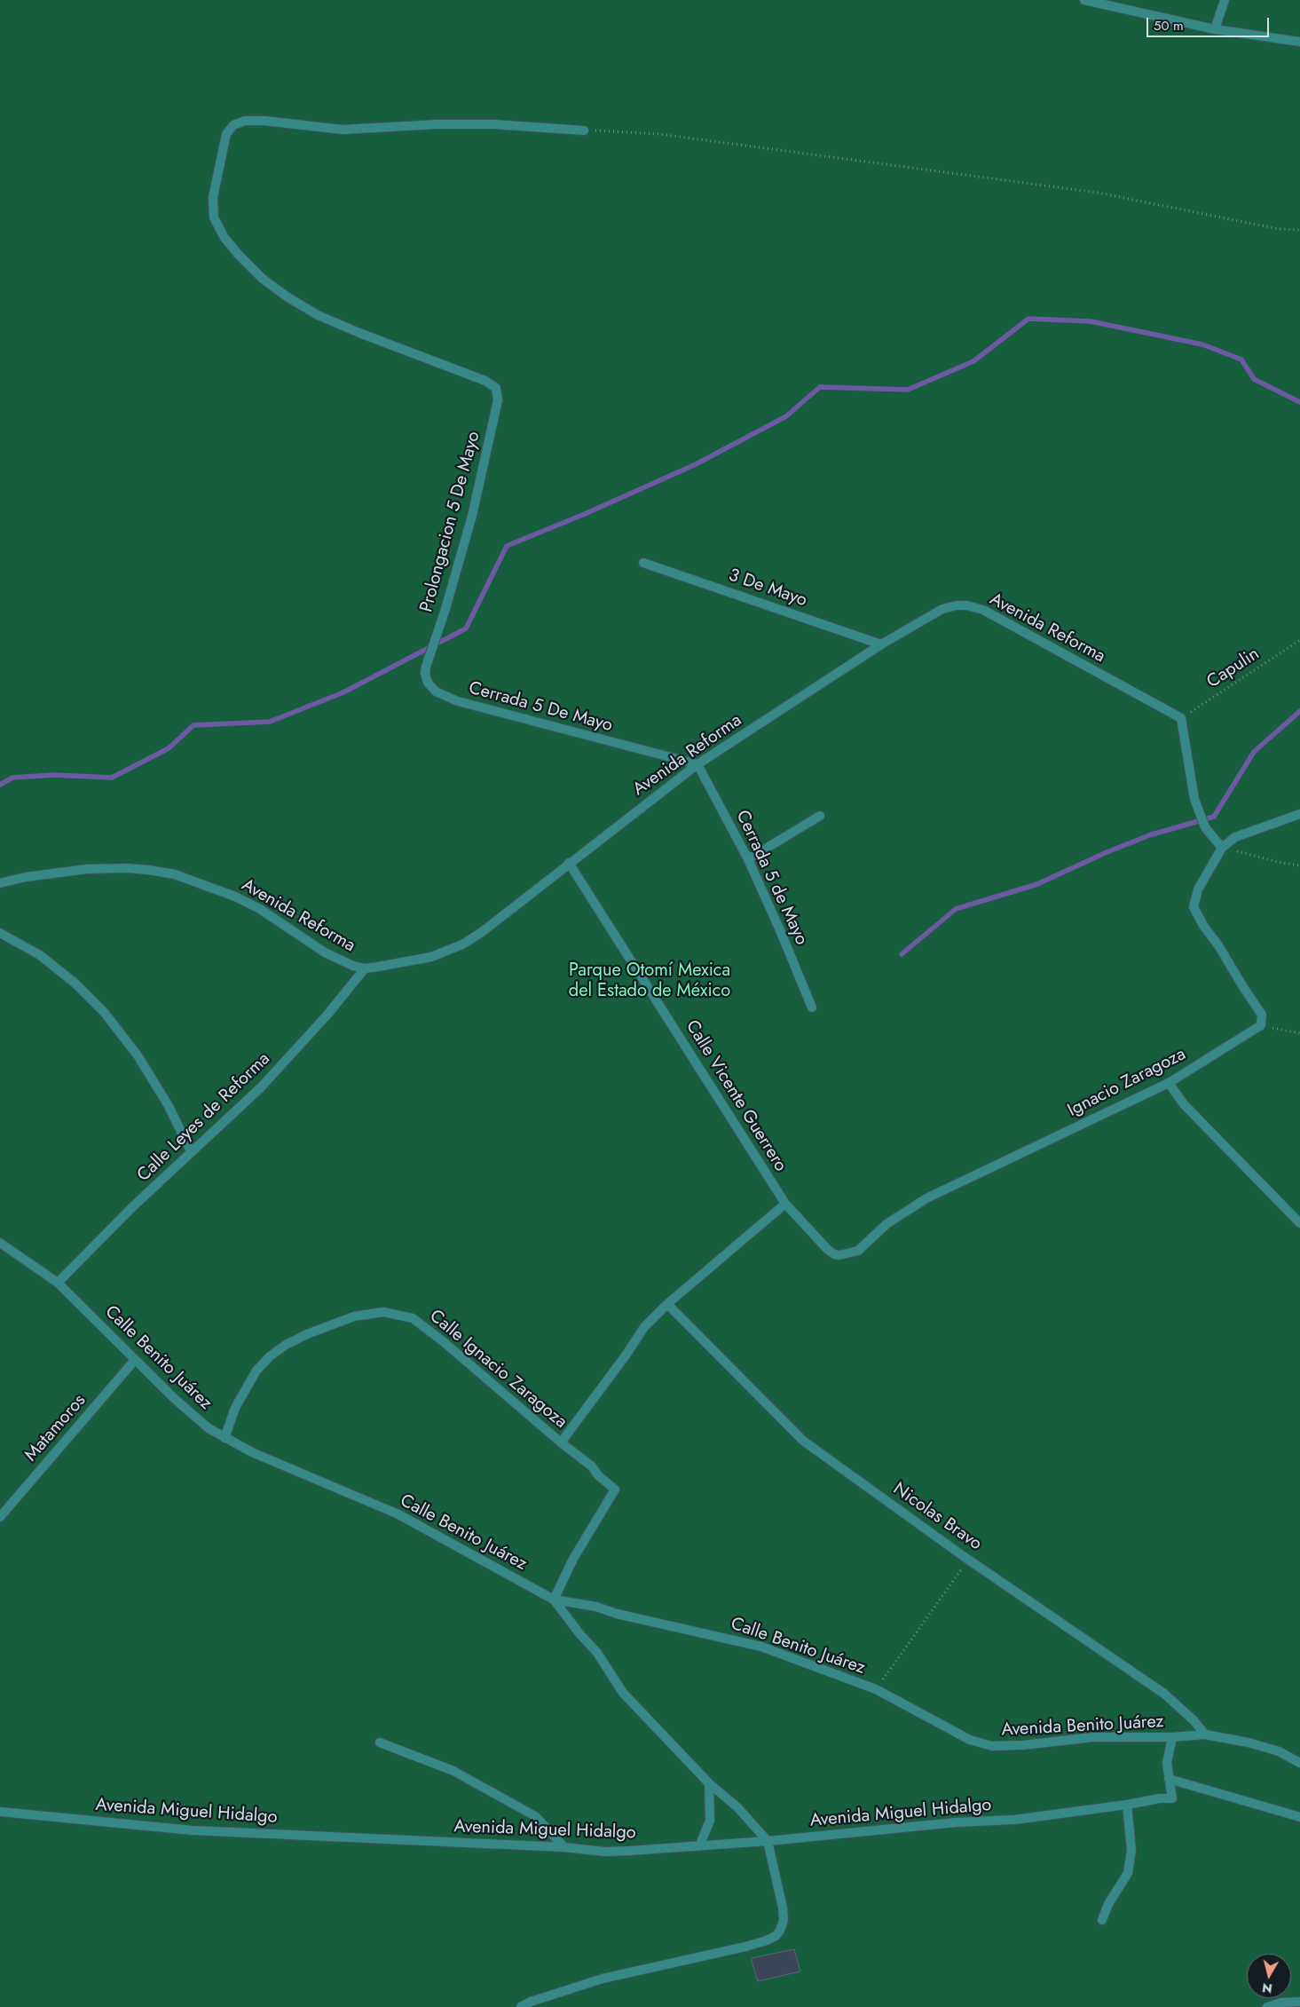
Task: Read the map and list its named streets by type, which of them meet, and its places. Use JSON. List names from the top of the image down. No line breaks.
{"streets":{"street":["Prolongacion 5 De Mayo","3 De Mayo","Avenida Reforma","Cerrada 5 De Mayo","Cerrada 5 de Mayo","Ignacio Zaragoza","Calle Vicente Guerrero","Calle Leyes de Reforma","Calle Benito Juárez","Calle Ignacio Zaragoza","Matamoros","Nicolas Bravo","Avenida Benito Juárez","Avenida Miguel Hidalgo"],"path":["Capulin"]},"crossings":[["Prolongacion 5 De Mayo","Cerrada 5 De Mayo"],["3 De Mayo","Avenida Reforma"],["Avenida Reforma","Capulin"],["Avenida Reforma","Cerrada 5 De Mayo"],["Avenida Reforma","Cerrada 5 de Mayo"],["Avenida Reforma","Calle Vicente Guerrero"],["Avenida Reforma","Calle Leyes de Reforma"],["Cerrada 5 De Mayo","Cerrada 5 de Mayo"],["Ignacio Zaragoza","Calle Vicente Guerrero"],["Calle Vicente Guerrero","Calle Ignacio Zaragoza"],["Calle Leyes de Reforma","Calle Benito Juárez"],["Calle Benito Juárez","Calle Ignacio Zaragoza"],["Calle Benito Juárez","Matamoros"],["Calle Benito Juárez","Avenida Benito Juárez"],["Calle Ignacio Zaragoza","Nicolas Bravo"],["Nicolas Bravo","Avenida Benito Juárez"],["Avenida Benito Juárez","Avenida Miguel Hidalgo"]],"parks":["Parque Otomí Mexica del Estado de México"],"scale_bar":"50 m","north":"bottom"}
